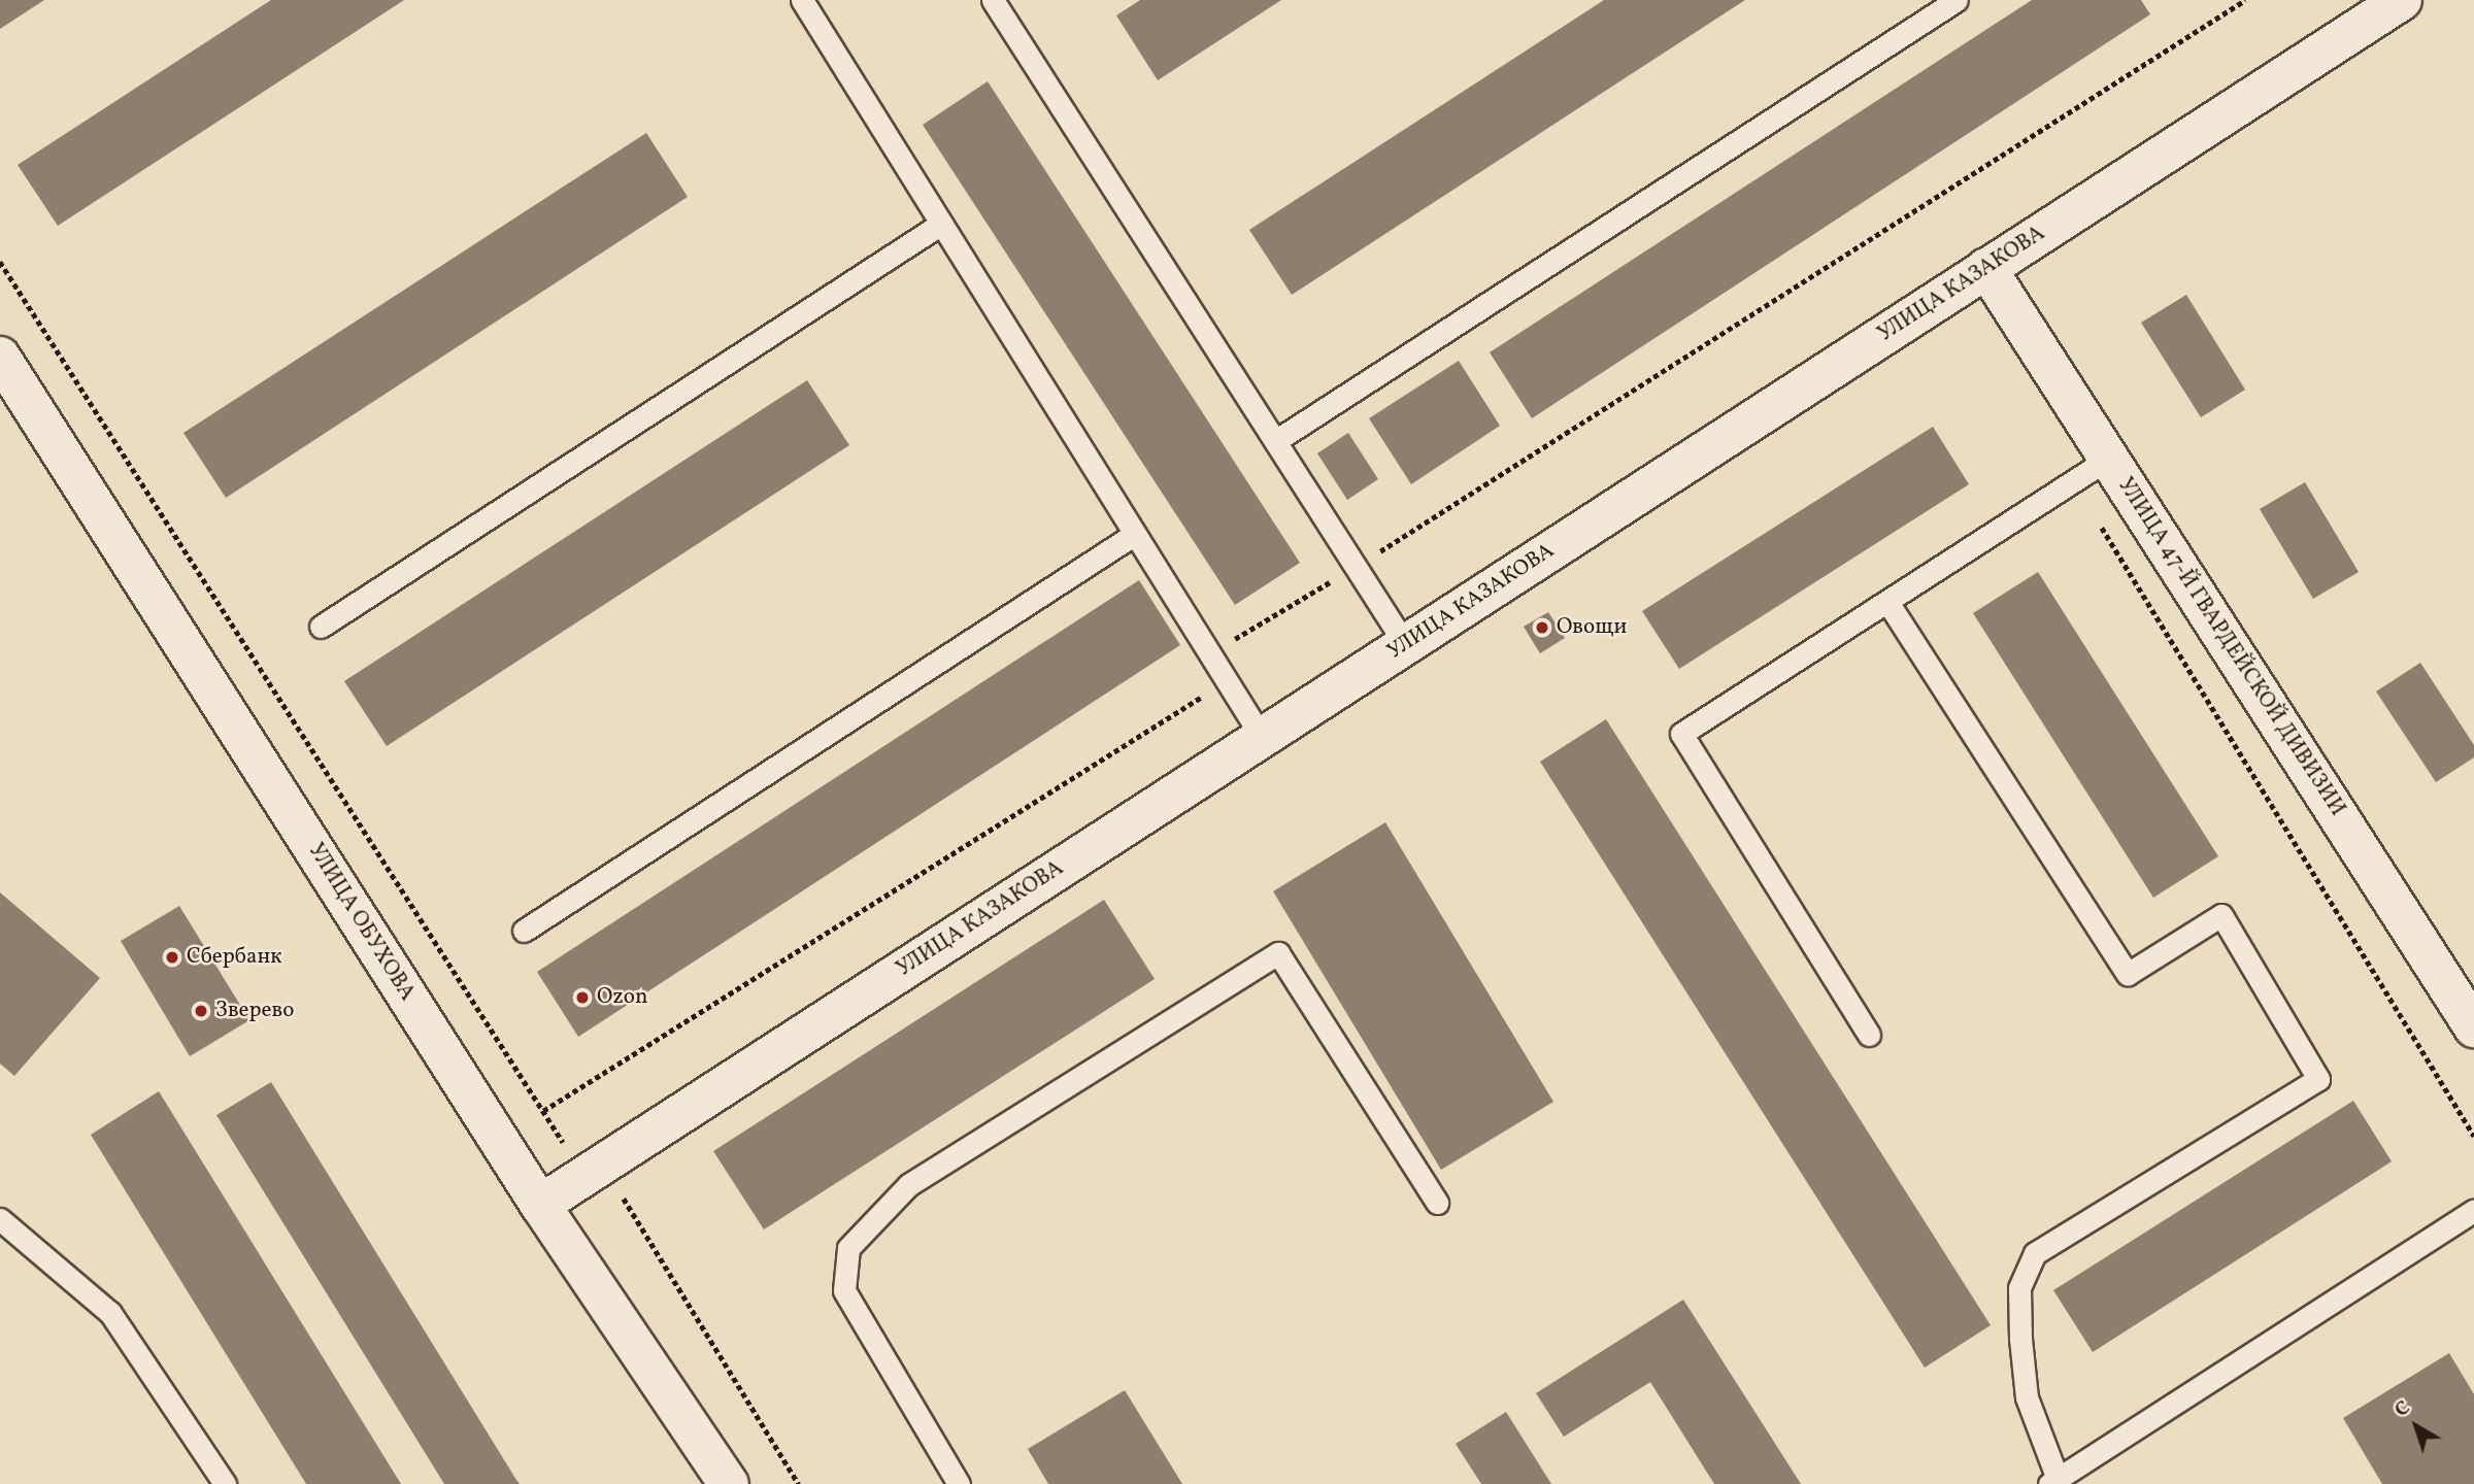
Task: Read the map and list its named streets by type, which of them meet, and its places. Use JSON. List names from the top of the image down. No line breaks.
{"streets":{"street":["УЛИЦА КАЗАКОВА","УЛИЦА 47-Й ГВАРДЕЙСКОЙ ДИВИЗИИ","УЛИЦА ОБУХОВА"]},"crossings":[["УЛИЦА КАЗАКОВА","УЛИЦА 47-Й ГВАРДЕЙСКОЙ ДИВИЗИИ"],["УЛИЦА КАЗАКОВА","УЛИЦА ОБУХОВА"]],"places":["Овощи","Сбербанк","Ozon","Зверево"],"north":"top left"}
